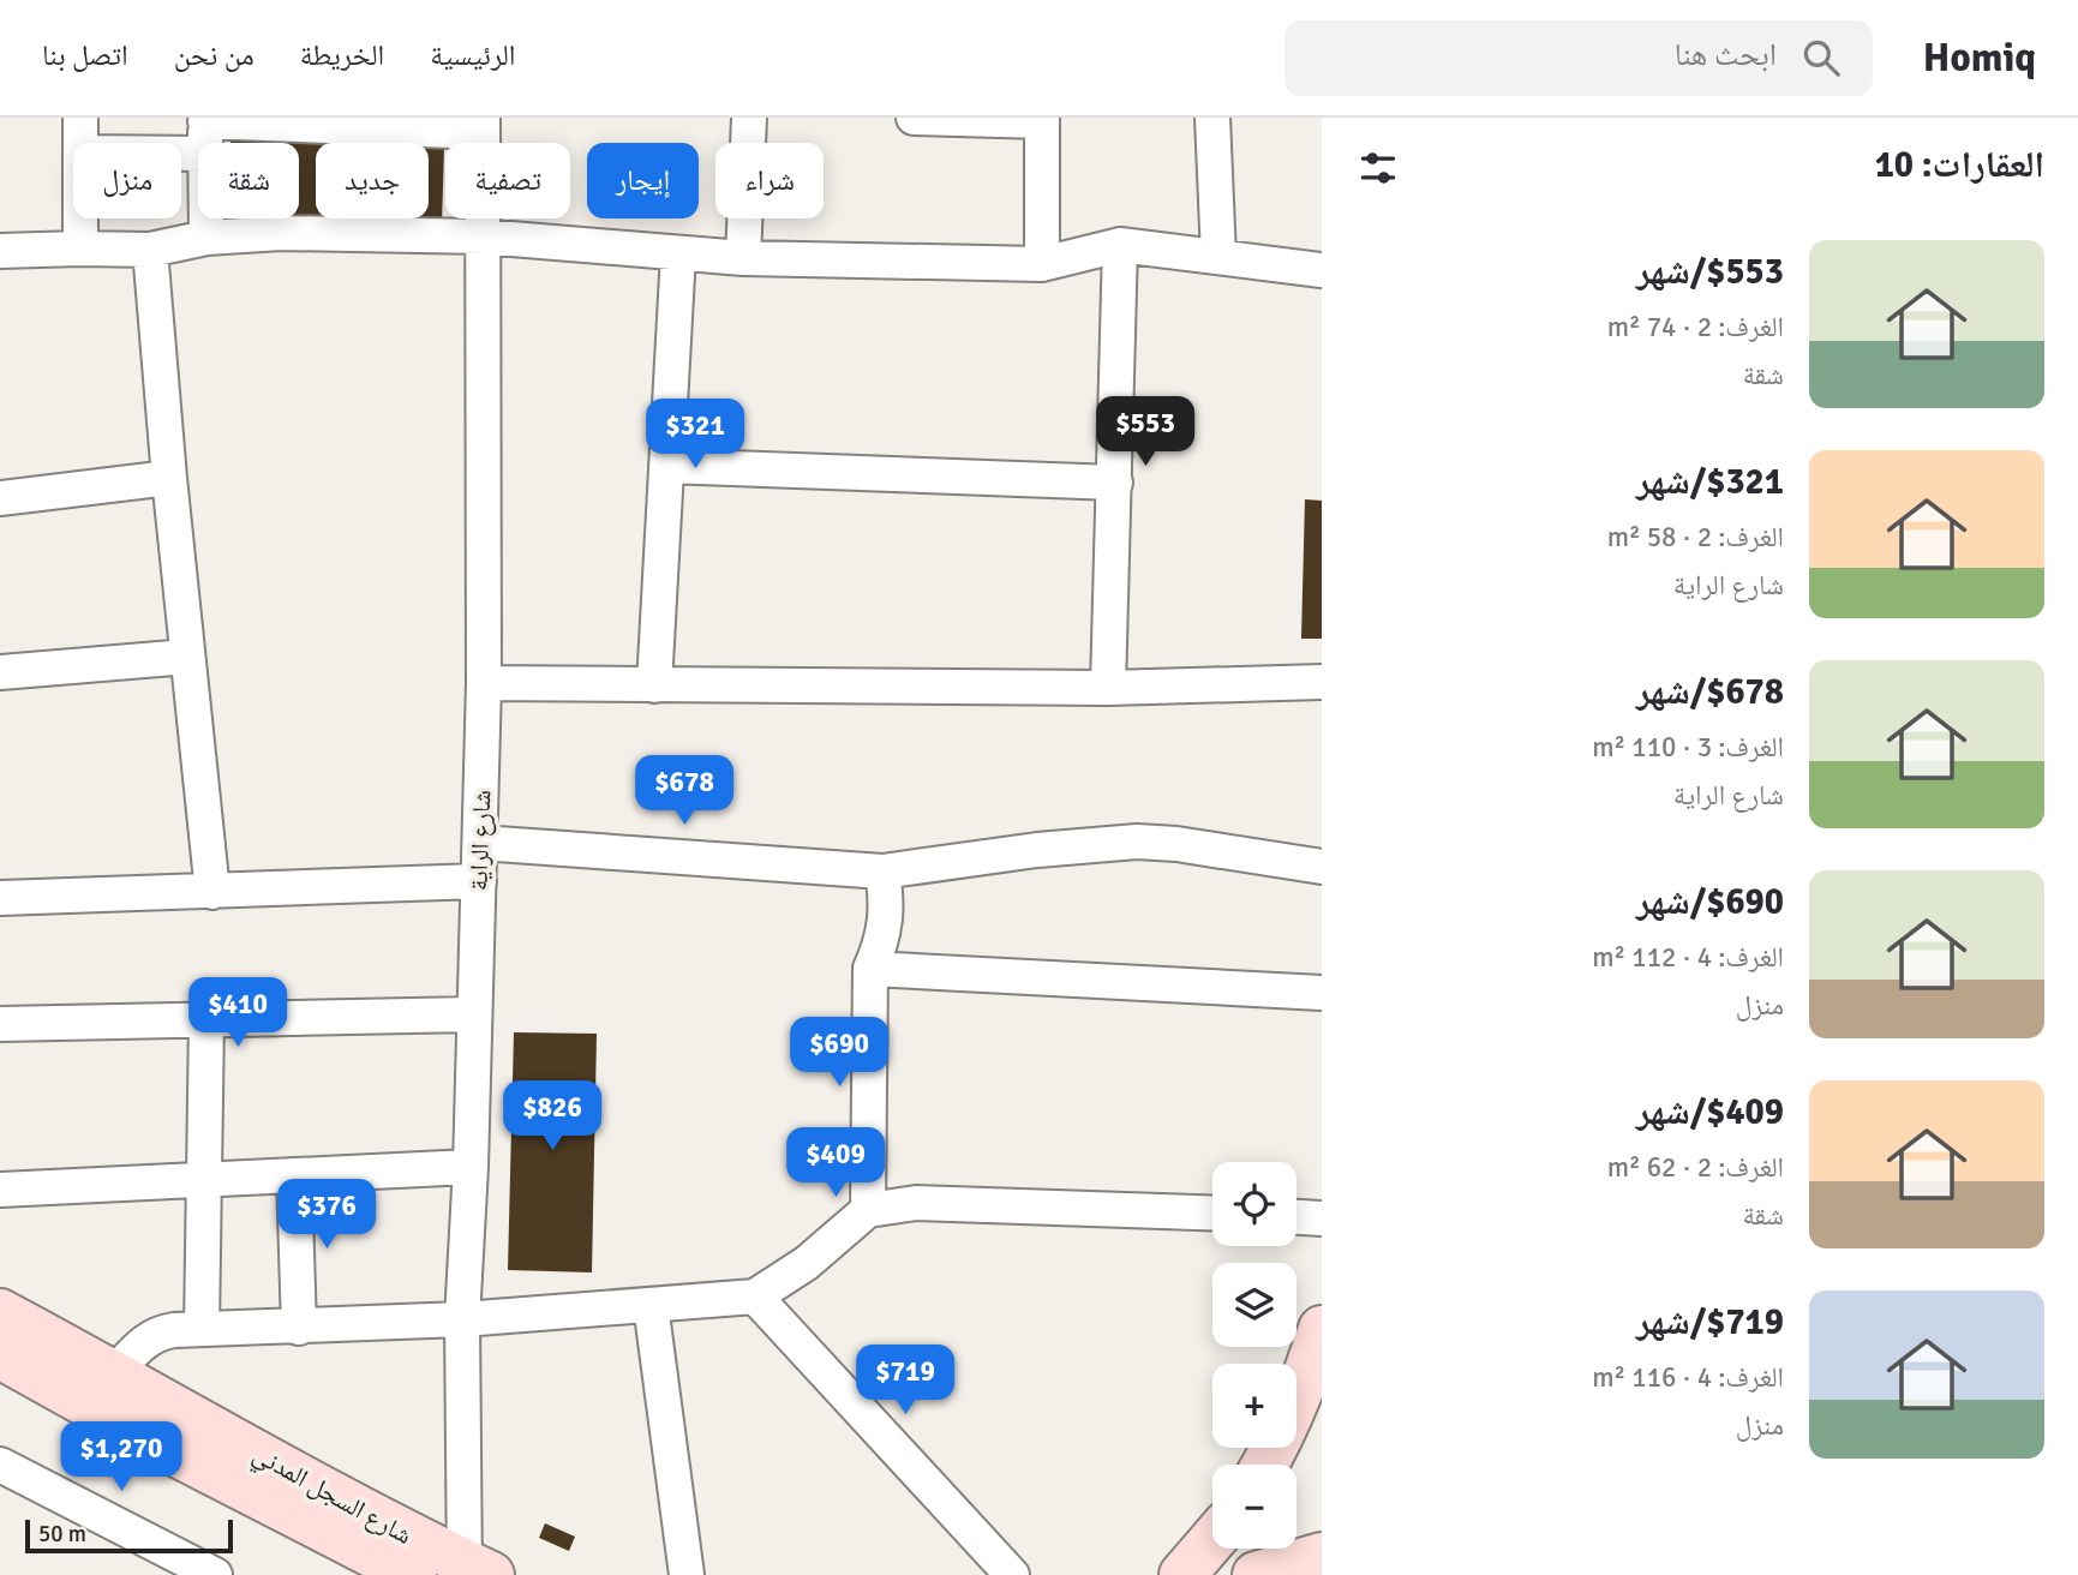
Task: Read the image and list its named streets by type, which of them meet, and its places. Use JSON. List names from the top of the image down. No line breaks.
{"streets":{"street":["شارع الراية","شارع السجل المدني"]},"crossings":[["شارع الراية","شارع السجل المدني"]],"scale_bar":"50 m","page":{"header":"Homiq","search":"ابحث هنا","nav":["الرئيسية","الخريطة","من نحن","اتصل بنا"],"heading":"العقارات: 10","chip":["شراء","إيجار","تصفية","جديد","شقة","منزل"],"list":[{"name":"$553/شهر","note":"الغرف: 2 · 74 m² · شقة"},{"name":"$321/شهر","note":"الغرف: 2 · 58 m² · شارع الراية"},{"name":"$678/شهر","note":"الغرف: 3 · 110 m² · شارع الراية"},{"name":"$690/شهر","note":"الغرف: 4 · 112 m² · منزل"},{"name":"$409/شهر","note":"الغرف: 2 · 62 m² · شقة"},{"name":"$719/شهر","note":"الغرف: 4 · 116 m² · منزل"}],"price":["$553","$321","$678","$410","$690","$826","$409","$376","$719","$1,270"],"map_buttons":["+","−"],"scale":"50 m"}}
